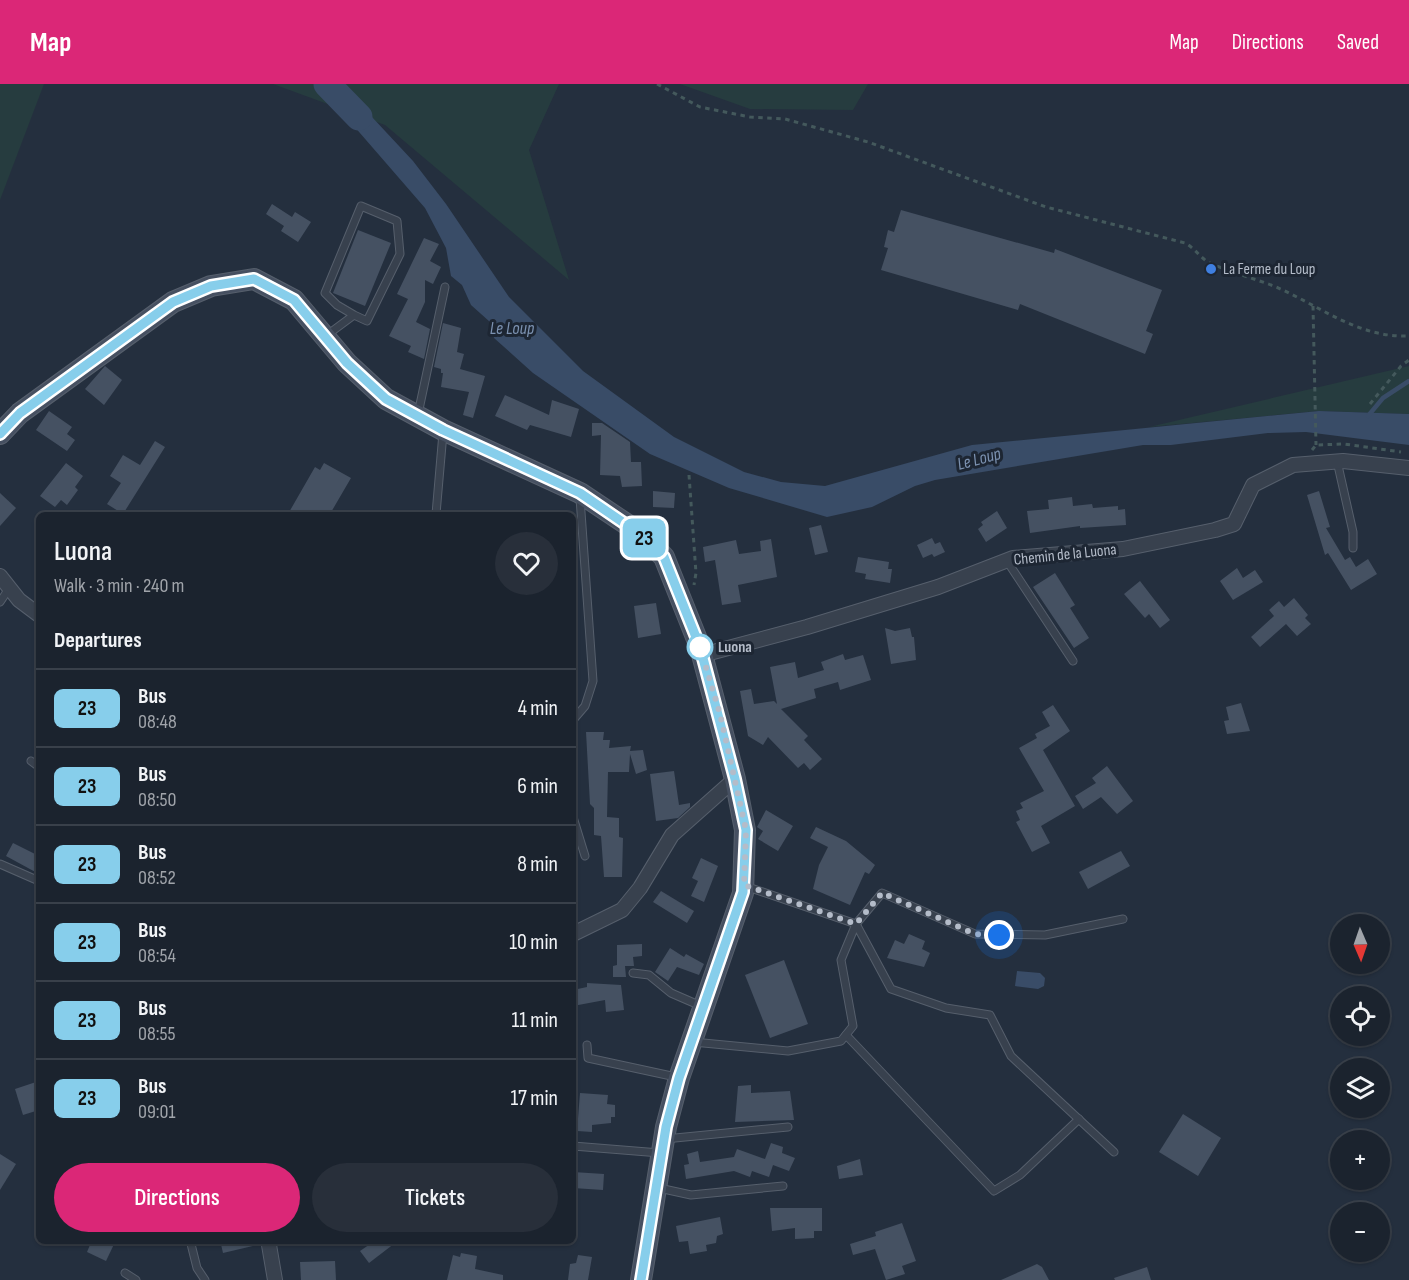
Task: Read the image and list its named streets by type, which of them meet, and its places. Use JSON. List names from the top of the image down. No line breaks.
{"streets":{"street":["Chemin de la Luona"]},"water":["Le Loup"],"places":["La Ferme du Loup","Luona"],"lines":["bus line 23"],"north":"bottom","page":{"header":"Map","nav":["Map","Directions","Saved"],"on_map":"23","heading":[["Luona","Walk · 3 min · 240 m"],"Departures"],"list":[{"mark":"23","name":"Bus","note":"08:48","value":"4 min"},{"mark":"23","name":"Bus","note":"08:50","value":"6 min"},{"mark":"23","name":"Bus","note":"08:52","value":"8 min"},{"mark":"23","name":"Bus","note":"08:54","value":"10 min"},{"mark":"23","name":"Bus","note":"08:55","value":"11 min"},{"mark":"23","name":"Bus","note":"09:01","value":"17 min"}],"map_buttons":["+","−"],"buttons":["Directions","Tickets"]}}
